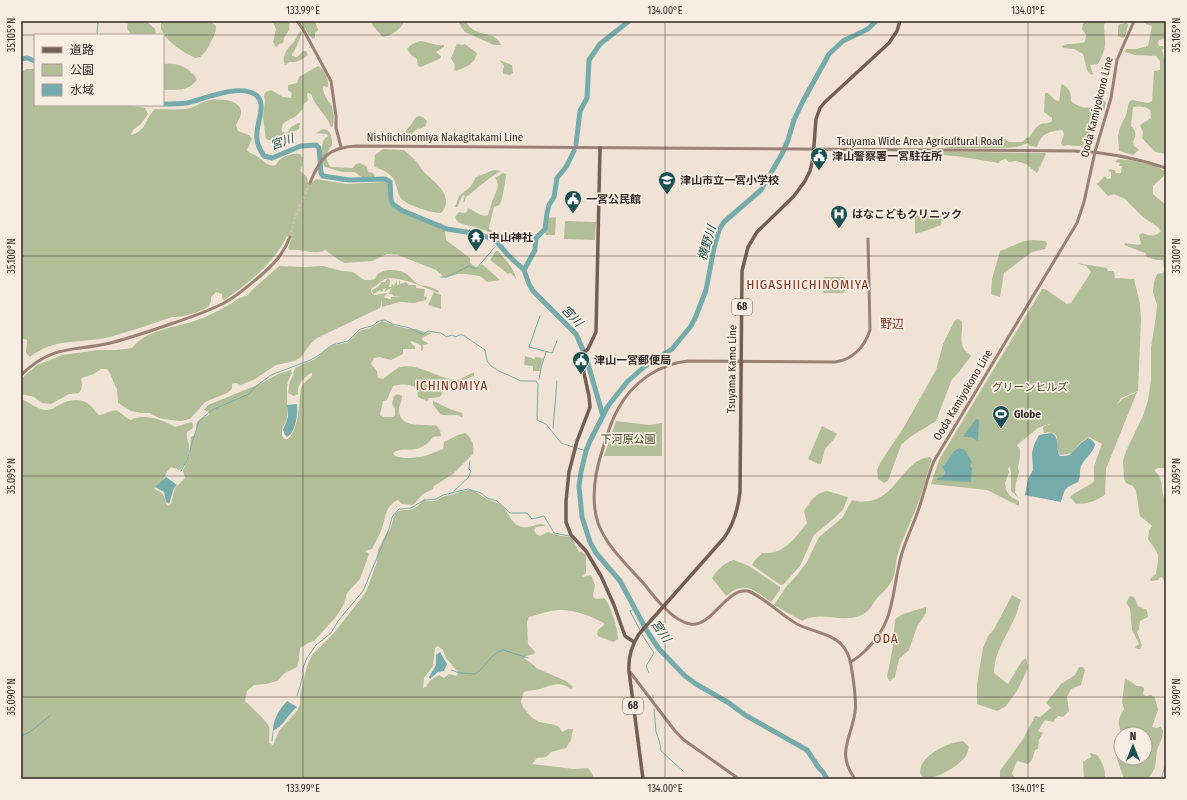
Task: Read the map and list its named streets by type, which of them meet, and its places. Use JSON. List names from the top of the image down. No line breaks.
{"streets":{"main road":["Ooda Kamiyokono Line","Nishiichinomiya Nakagitakami Line","Tsuyama Wide Area Agricultural Road","68","Tsuyama Kamo Line"]},"crossings":[["Ooda Kamiyokono Line","Tsuyama Wide Area Agricultural Road"],["Nishiichinomiya Nakagitakami Line","Tsuyama Wide Area Agricultural Road"],["Tsuyama Wide Area Agricultural Road","Tsuyama Kamo Line"]],"districts":["HIGASHIICHINOMIYA","野辺","ICHINOMIYA","ODA"],"water":["宮川","横野川"],"parks":["グリーンヒルズ","下河原公園"],"places":{"public building":["津山警察署一宮駐在所","一宮公民館","津山一宮郵便局"],"school or university":["津山市立一宮小学校"],"hospital":["はなこどもクリニック"],"temple":["中山神社"],"sports":["Globe"]},"legend":["道路","公園","水域"],"north":"top","coordinates":["133.99°E","134.00°E","134.01°E","35.105°N","35.100°N","35.095°N","35.090°N"]}
